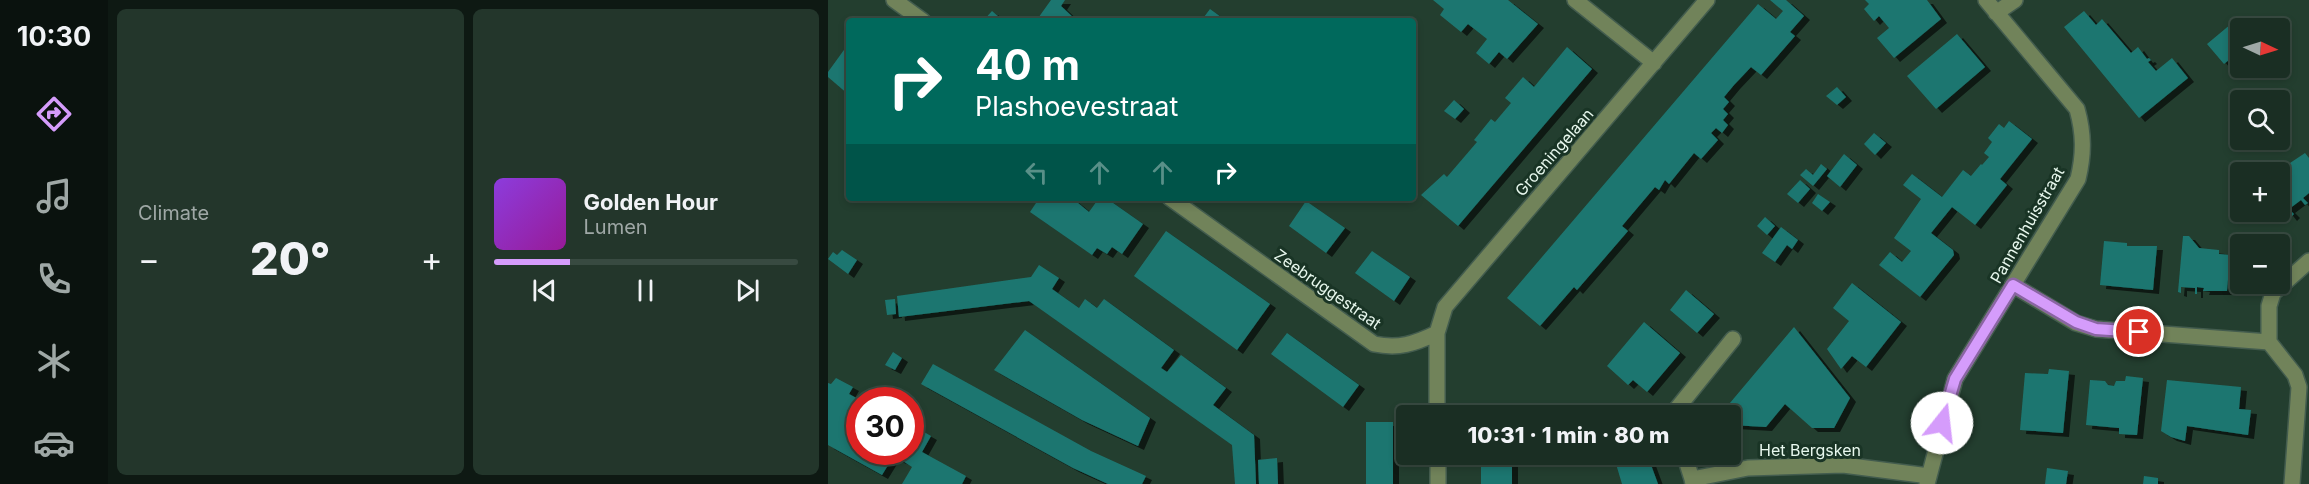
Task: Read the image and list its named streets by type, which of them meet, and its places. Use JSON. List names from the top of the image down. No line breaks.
{"streets":{"street":["Groeningelaan","Pannenhuisstraat","Zeebruggestraat","Het Bergsken"]},"crossings":[["Groeningelaan","Zeebruggestraat"],["Pannenhuisstraat","Het Bergsken"]],"north":"right","page":{"tabs":"10:30","tile":"Climate","map_buttons":["+","−"],"turn":["40 m","Plashoevestraat"],"song":["Golden Hour","Lumen"],"heat":["−","20°","+"],"limit":"30","trip":"10:31 · 1 min · 80 m"}}
